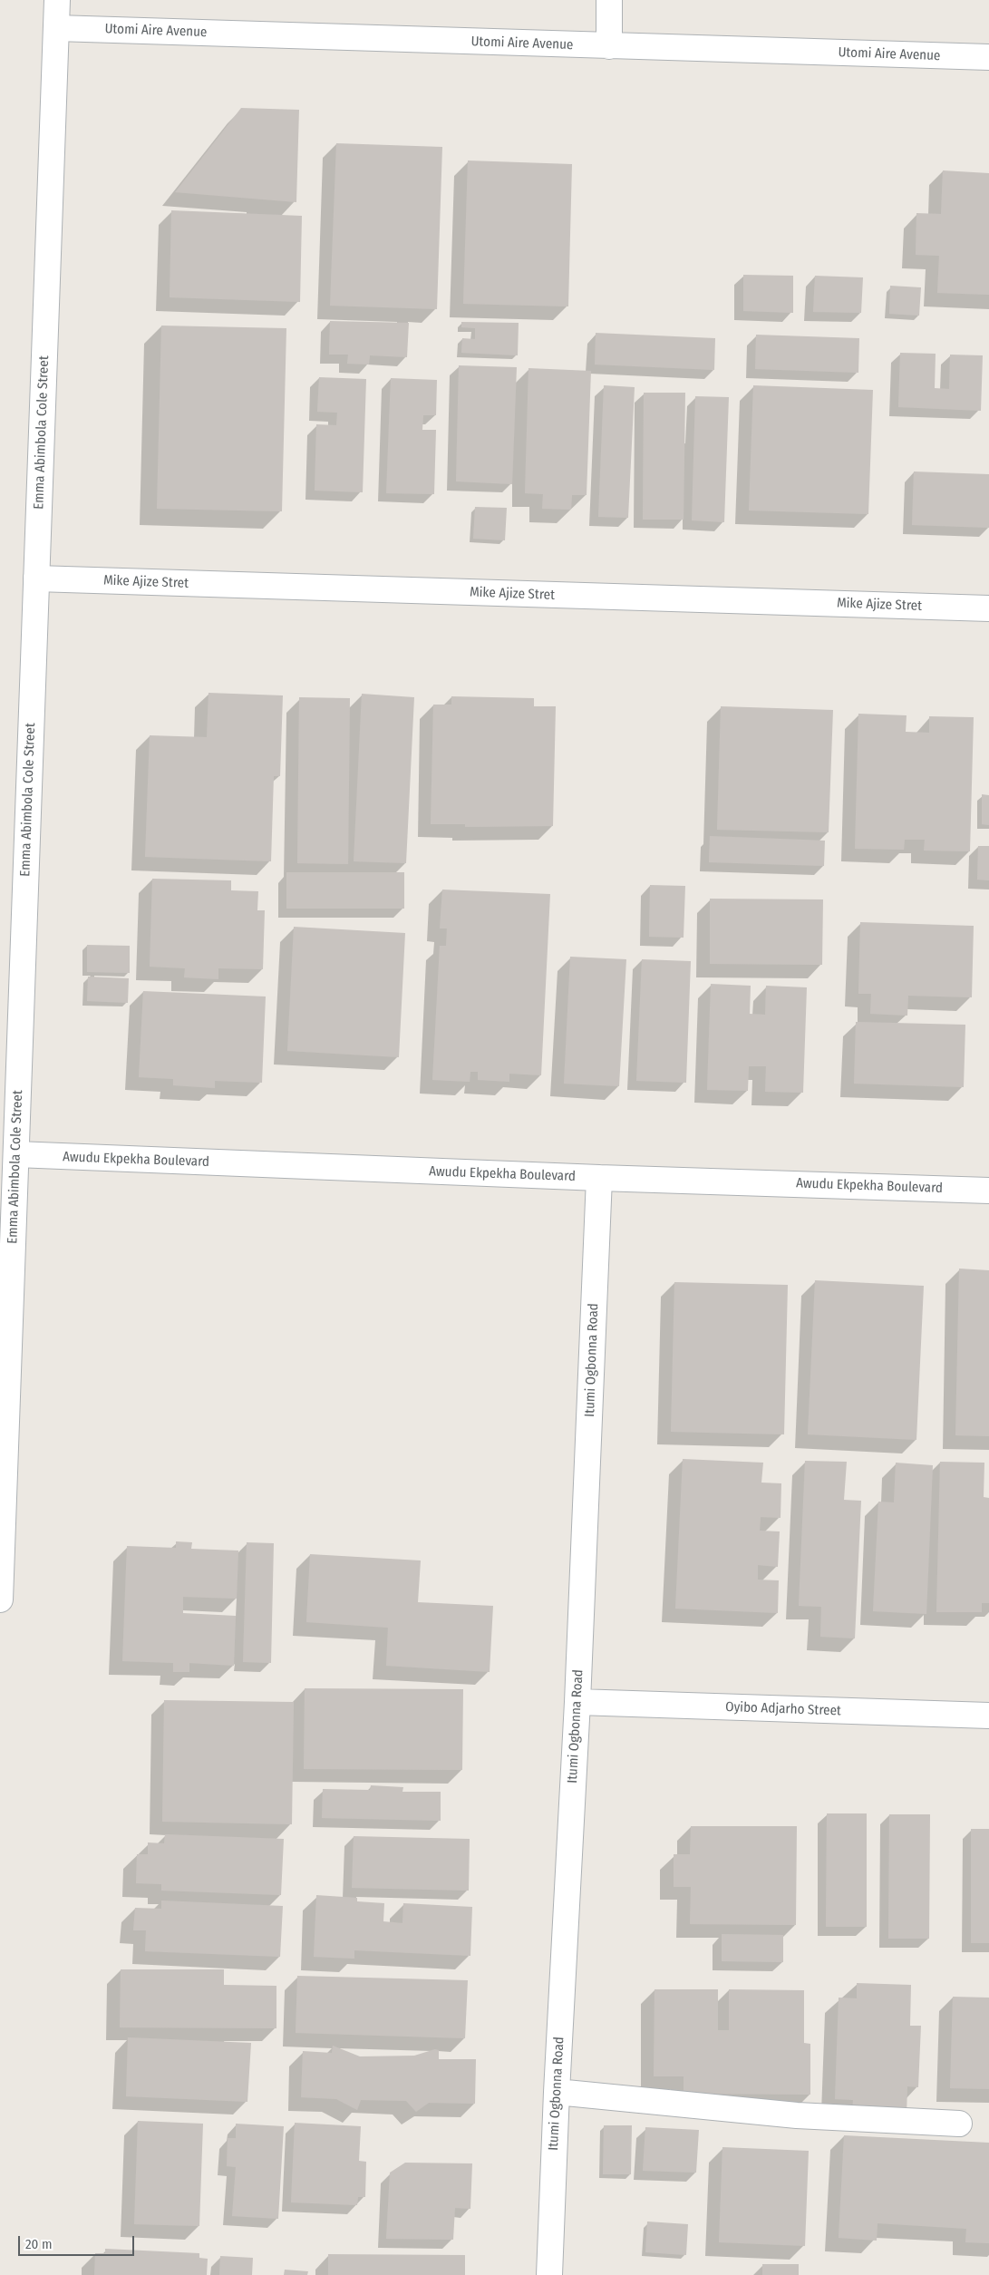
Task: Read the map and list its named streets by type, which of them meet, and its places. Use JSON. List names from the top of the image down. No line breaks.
{"streets":{"street":["Utomi Aire Avenue","Emma Abimbola Cole Street","Mike Ajize Stret","Awudu Ekpekha Boulevard","Itumi Ogbonna Road","Oyibo Adjarho Street"]},"crossings":[["Utomi Aire Avenue","Emma Abimbola Cole Street"],["Emma Abimbola Cole Street","Mike Ajize Stret"],["Emma Abimbola Cole Street","Awudu Ekpekha Boulevard"],["Awudu Ekpekha Boulevard","Itumi Ogbonna Road"],["Itumi Ogbonna Road","Oyibo Adjarho Street"]],"scale_bar":"20 m"}
